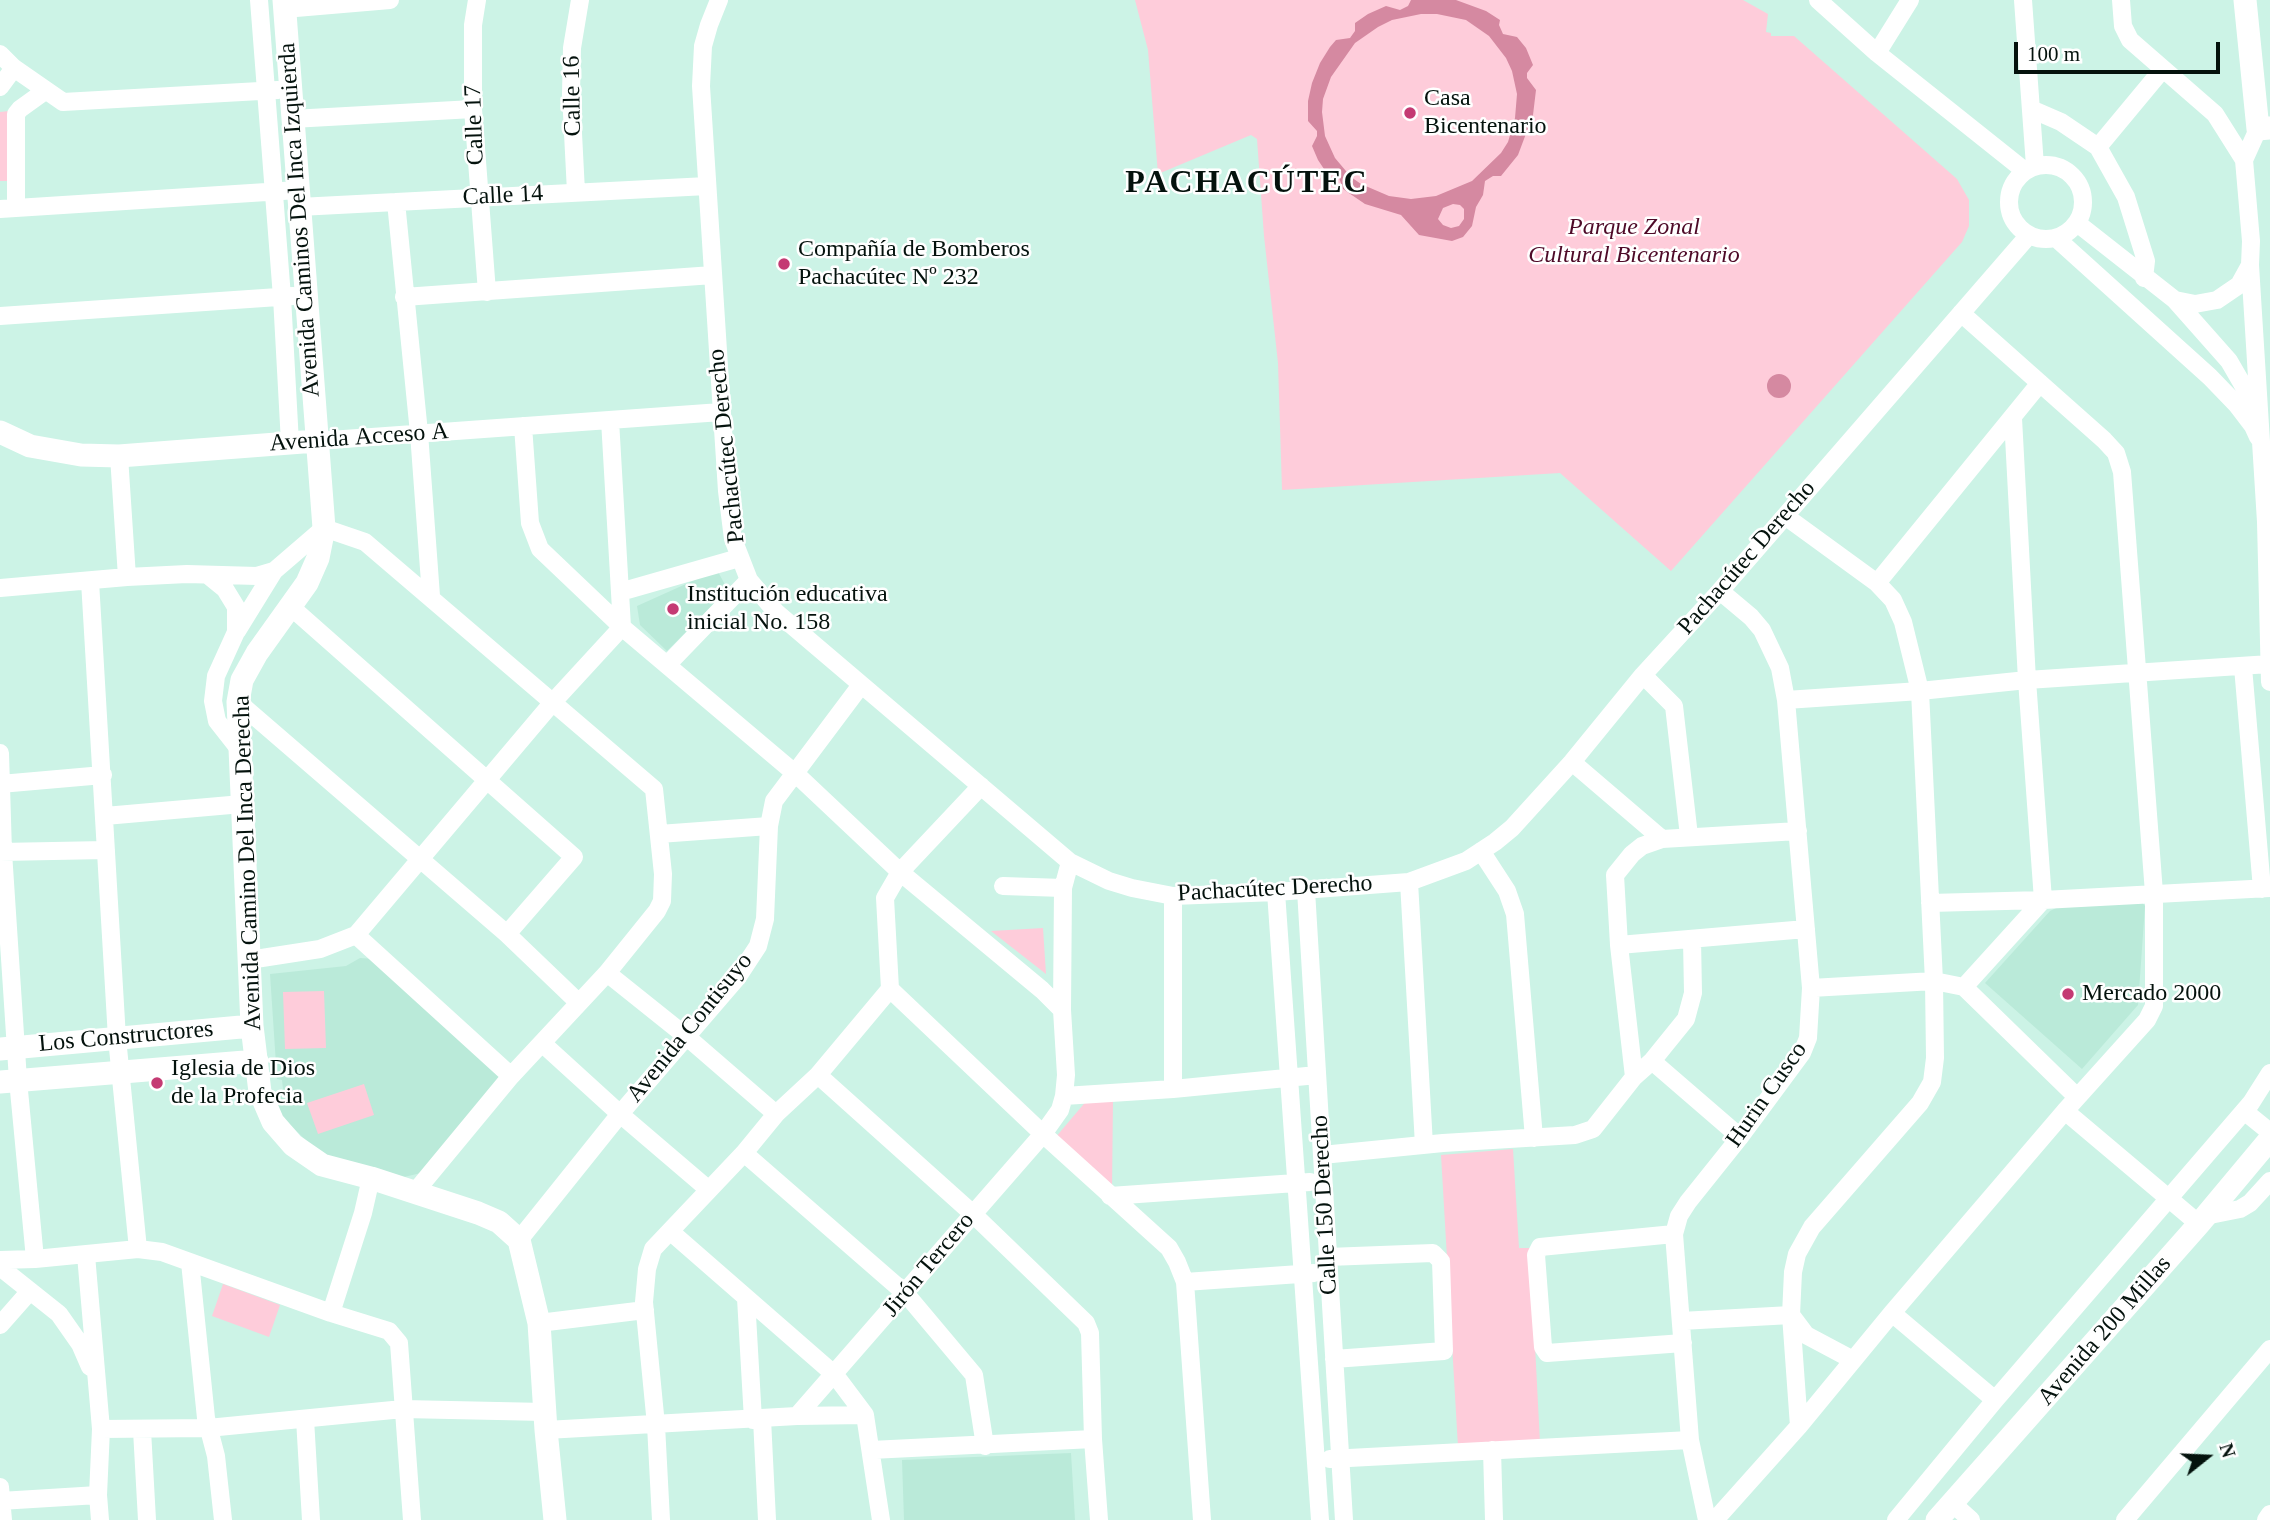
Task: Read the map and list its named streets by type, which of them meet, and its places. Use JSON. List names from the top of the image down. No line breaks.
{"streets":{"main road":["Avenida Caminos Del Inca Izquierda","Avenida Acceso A","Avenida Camino Del Inca Derecha","Los Constructores","Avenida 200 Millas"],"street":["Calle 16","Calle 17","Calle 14","Pachacútec Derecho","Avenida Contisuyo","Hurin Cusco","Calle 150 Derecho","Jirón Tercero"]},"crossings":[["Calle 16","Calle 14"],["Calle 17","Calle 14"],["Calle 14","Avenida Caminos Del Inca Izquierda"],["Calle 14","Pachacútec Derecho"],["Avenida Caminos Del Inca Izquierda","Avenida Acceso A"],["Avenida Caminos Del Inca Izquierda","Avenida Camino Del Inca Derecha"],["Avenida Acceso A","Pachacútec Derecho"],["Avenida Acceso A","Avenida Camino Del Inca Derecha"],["Pachacútec Derecho","Avenida Contisuyo"],["Pachacútec Derecho","Hurin Cusco"],["Pachacútec Derecho","Calle 150 Derecho"],["Pachacútec Derecho","Jirón Tercero"],["Avenida Camino Del Inca Derecha","Avenida Contisuyo"],["Avenida Camino Del Inca Derecha","Los Constructores"]],"districts":["PACHACÚTEC"],"parks":["Parque Zonal Cultural Bicentenario"],"places":["Casa Bicentenario","Compañía de Bomberos Pachacútec Nº 232","Institución educativa inicial No. 158","Mercado 2000","Iglesia de Dios de la Profecia"],"scale_bar":"100 m","north":"right"}
